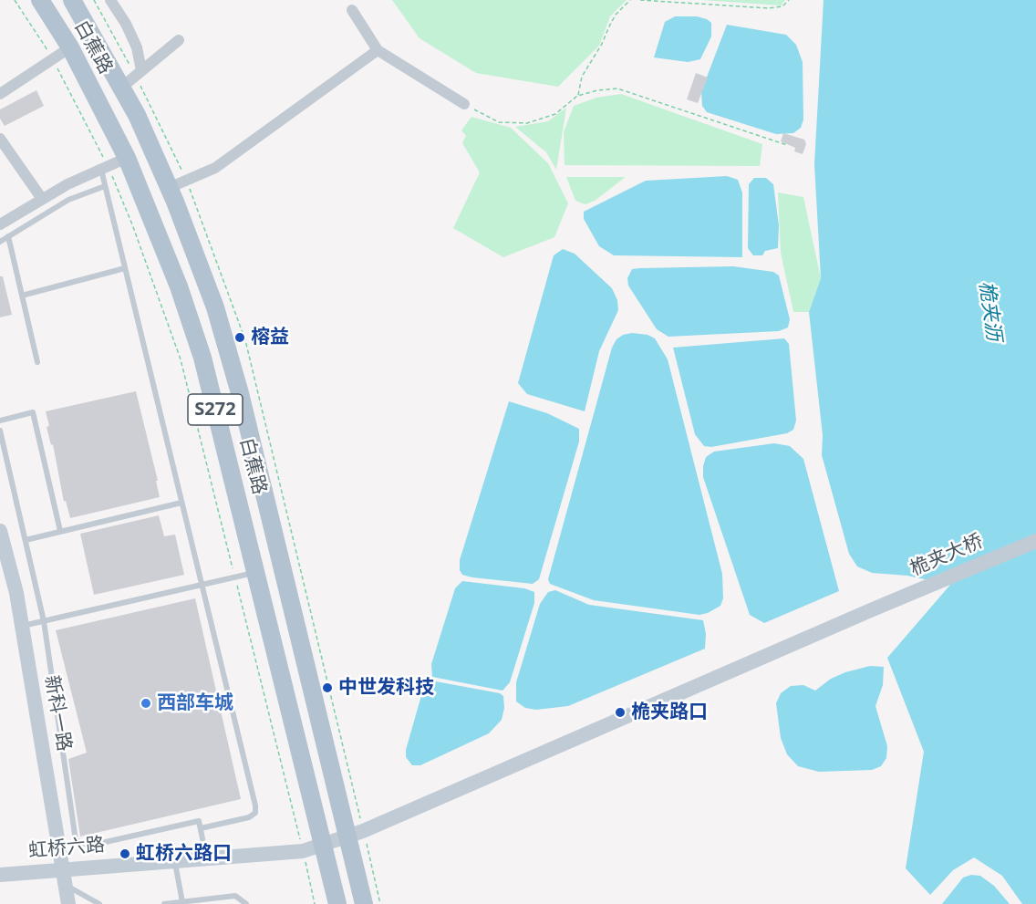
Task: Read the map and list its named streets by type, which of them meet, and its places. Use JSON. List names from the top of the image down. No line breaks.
{"streets":{"main road":["白蕉路","S272"],"street":["桅夹大桥","新科一路","虹桥六路"]},"crossings":[["白蕉路","桅夹大桥"],["白蕉路","虹桥六路"],["桅夹大桥","虹桥六路"],["新科一路","虹桥六路"]],"water":["桅夹沥"],"places":["榕益","中世发科技","西部车城","桅夹路口","虹桥六路口"]}
